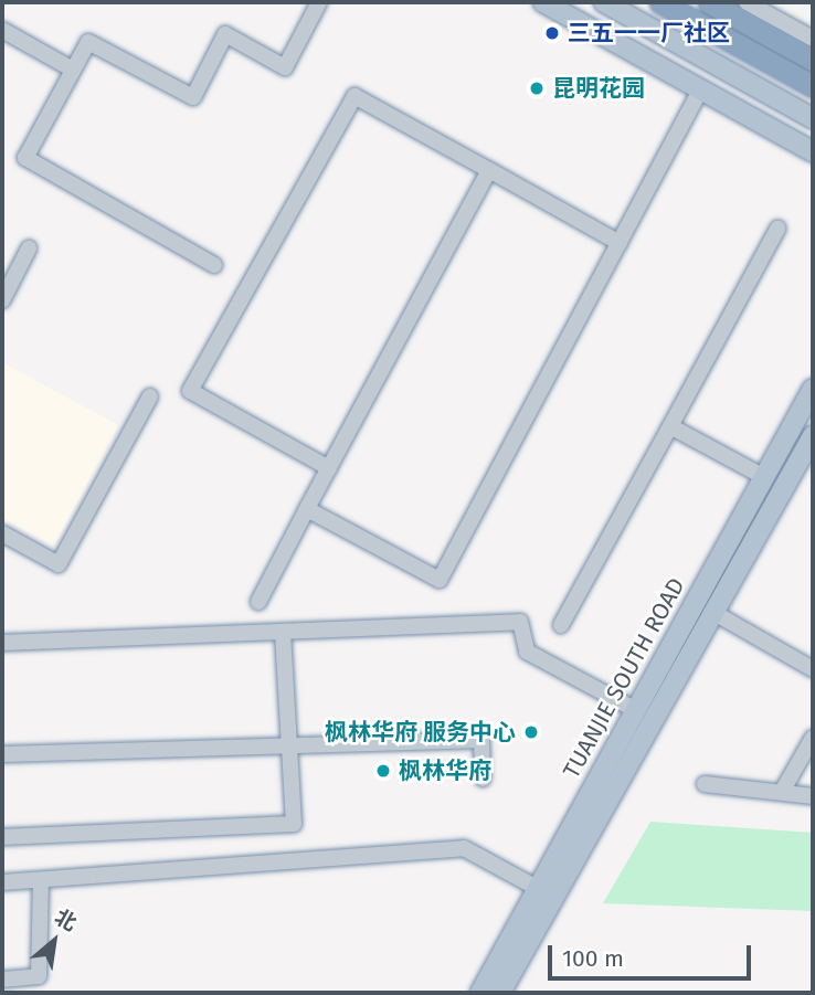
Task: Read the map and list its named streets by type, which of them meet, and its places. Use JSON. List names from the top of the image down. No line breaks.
{"streets":{"main road":["TUANJIE SOUTH ROAD"]},"places":["三五一一厂社区","昆明花园","枫林华府 服务中心","枫林华府"],"scale_bar":"100 m","north":"top right"}
